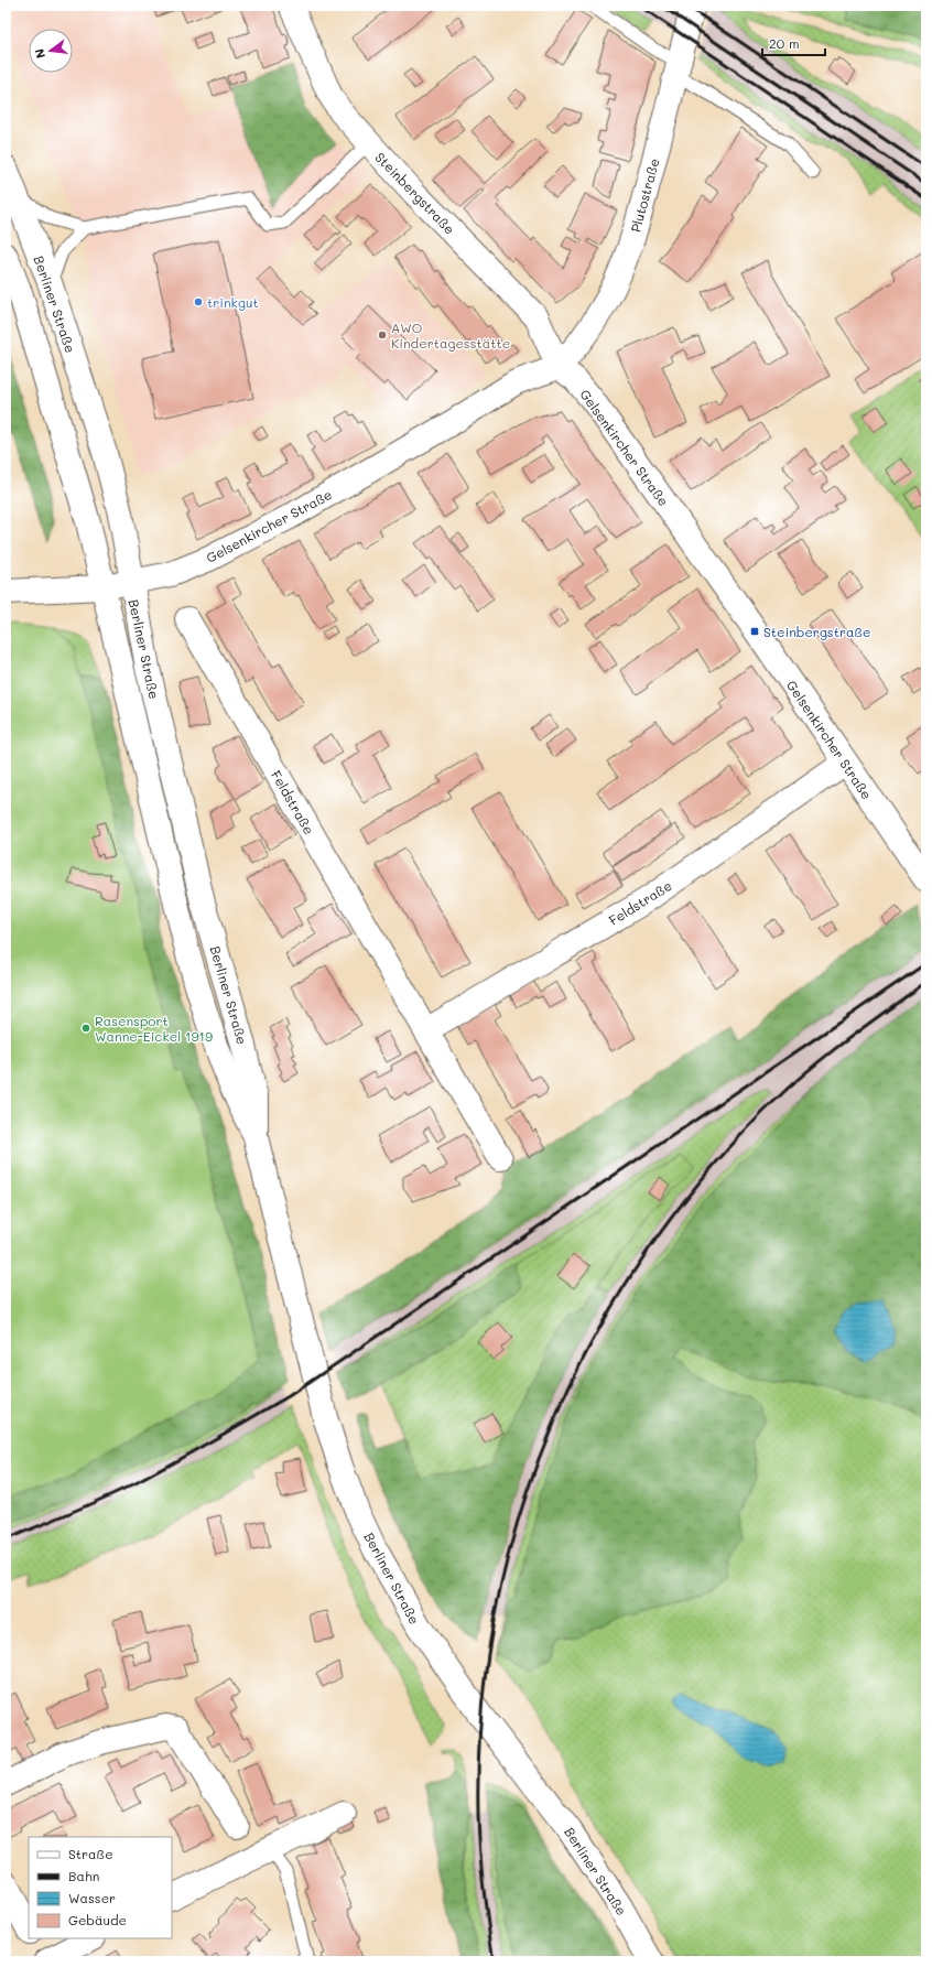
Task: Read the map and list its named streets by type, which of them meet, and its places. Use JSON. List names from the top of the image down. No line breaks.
{"streets":{"street":["Steinbergstraße","Plutostraße","Berliner Straße","Gelsenkircher Straße","Feldstraße"]},"crossings":[["Steinbergstraße","Plutostraße"],["Steinbergstraße","Gelsenkircher Straße"],["Plutostraße","Gelsenkircher Straße"],["Berliner Straße","Gelsenkircher Straße"],["Gelsenkircher Straße","Feldstraße"]],"places":{"other":["trinkgut","AWO Kindertagesstätte","Rasensport Wanne-Eickel 1919"],"transit":["Steinbergstraße"]},"legend":["Straße","Bahn","Wasser","Gebäude"],"scale_bar":"20 m","north":"left"}
